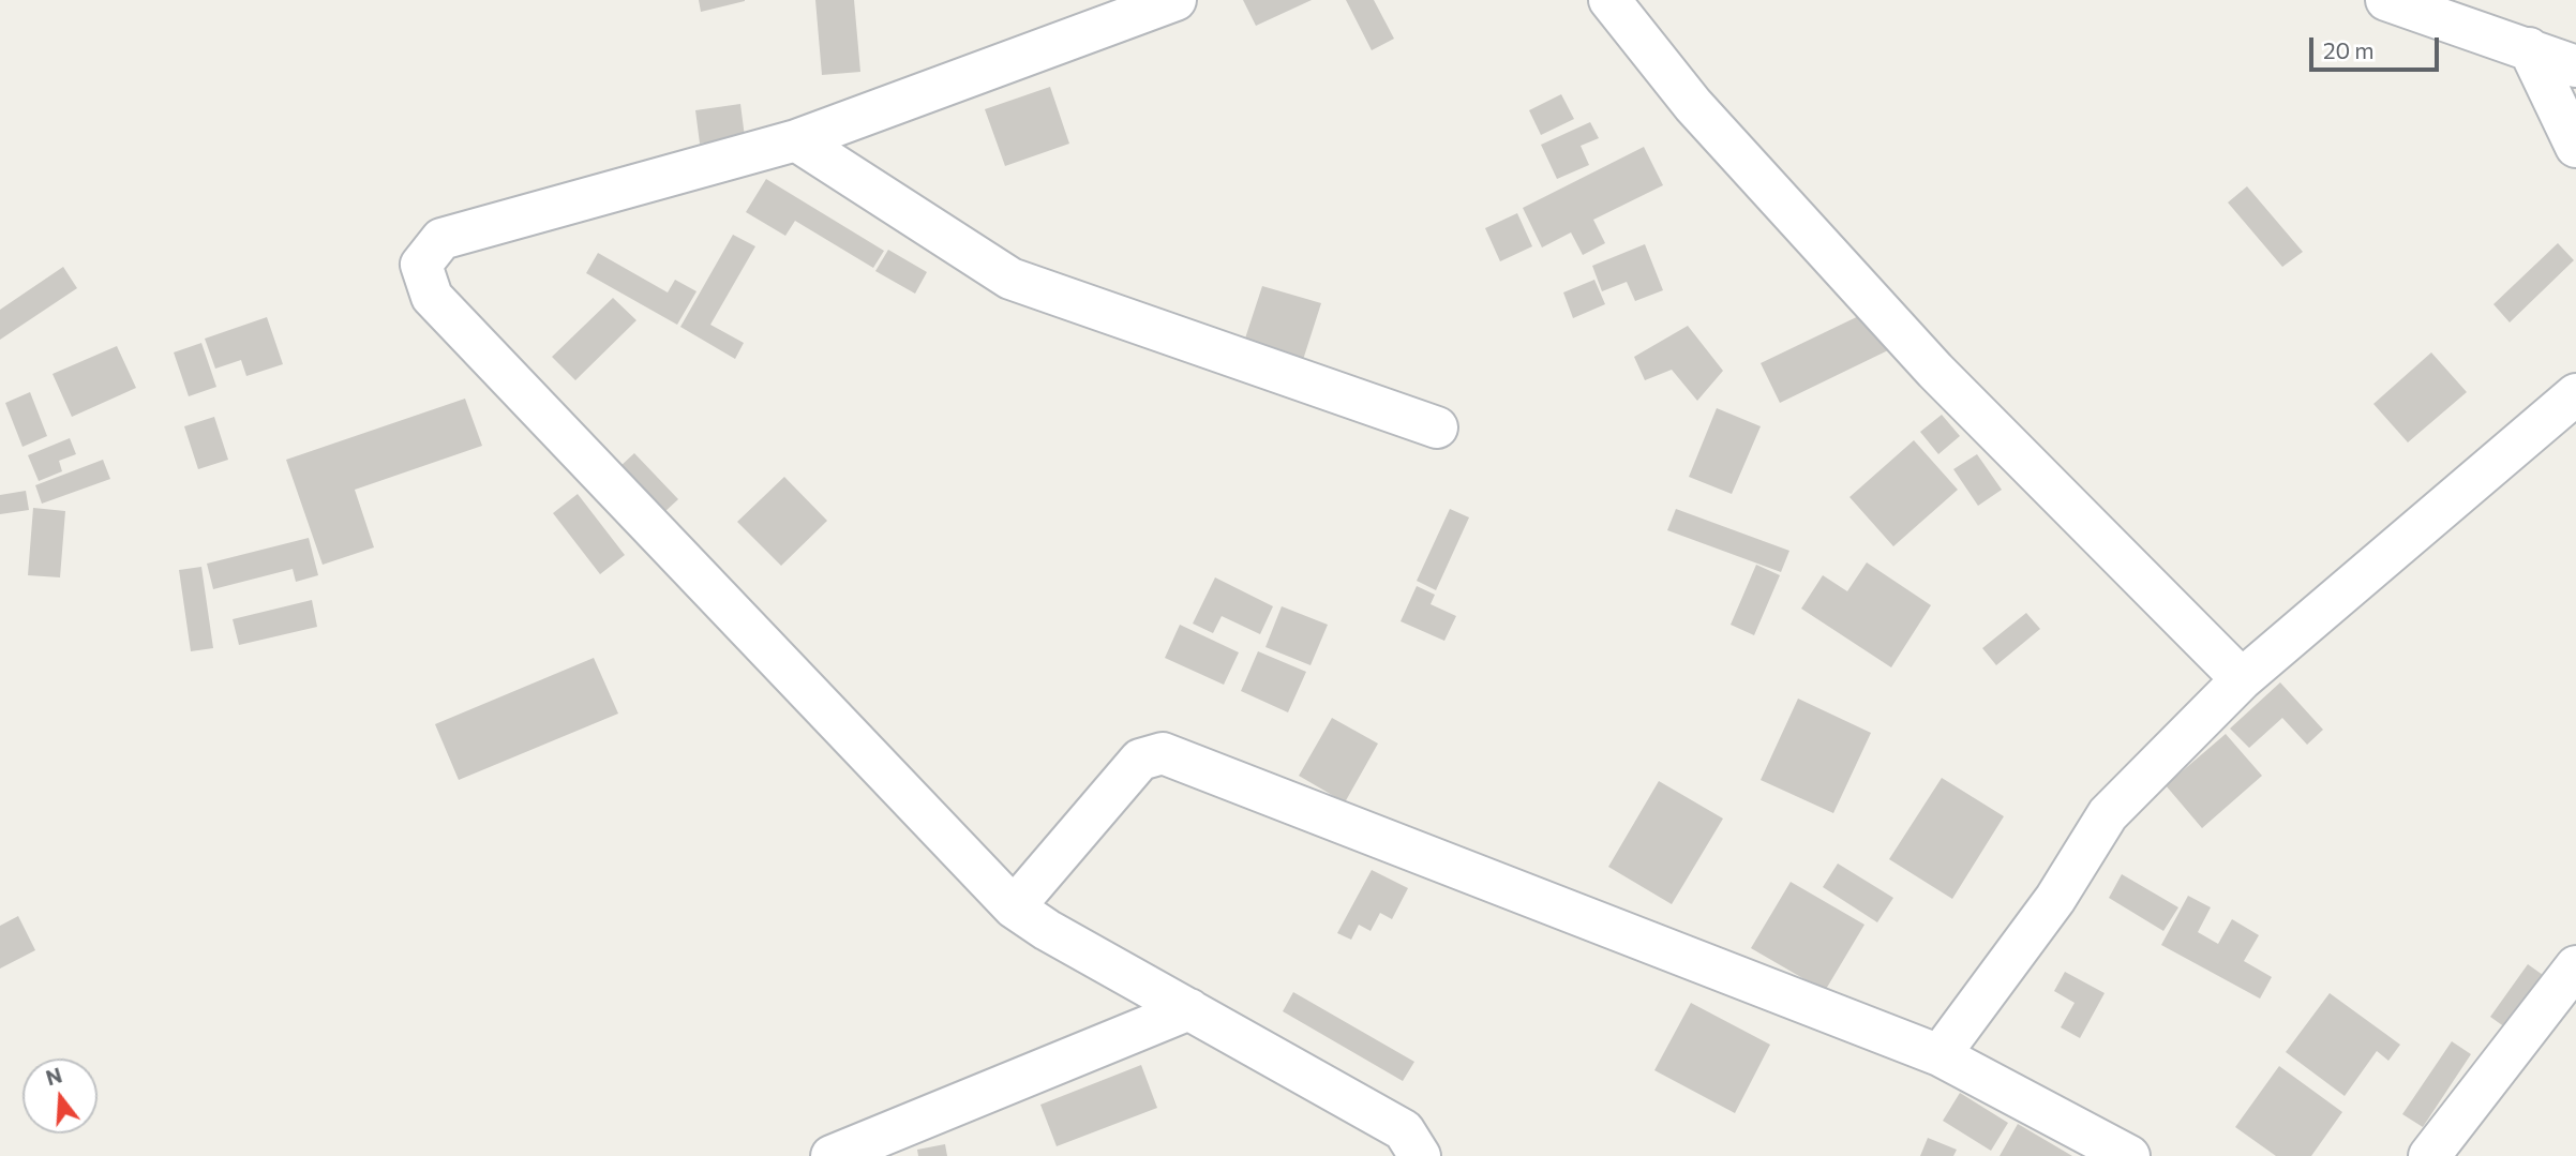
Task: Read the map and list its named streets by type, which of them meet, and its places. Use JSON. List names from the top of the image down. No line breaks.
{"scale_bar":"20 m","north":"top"}
